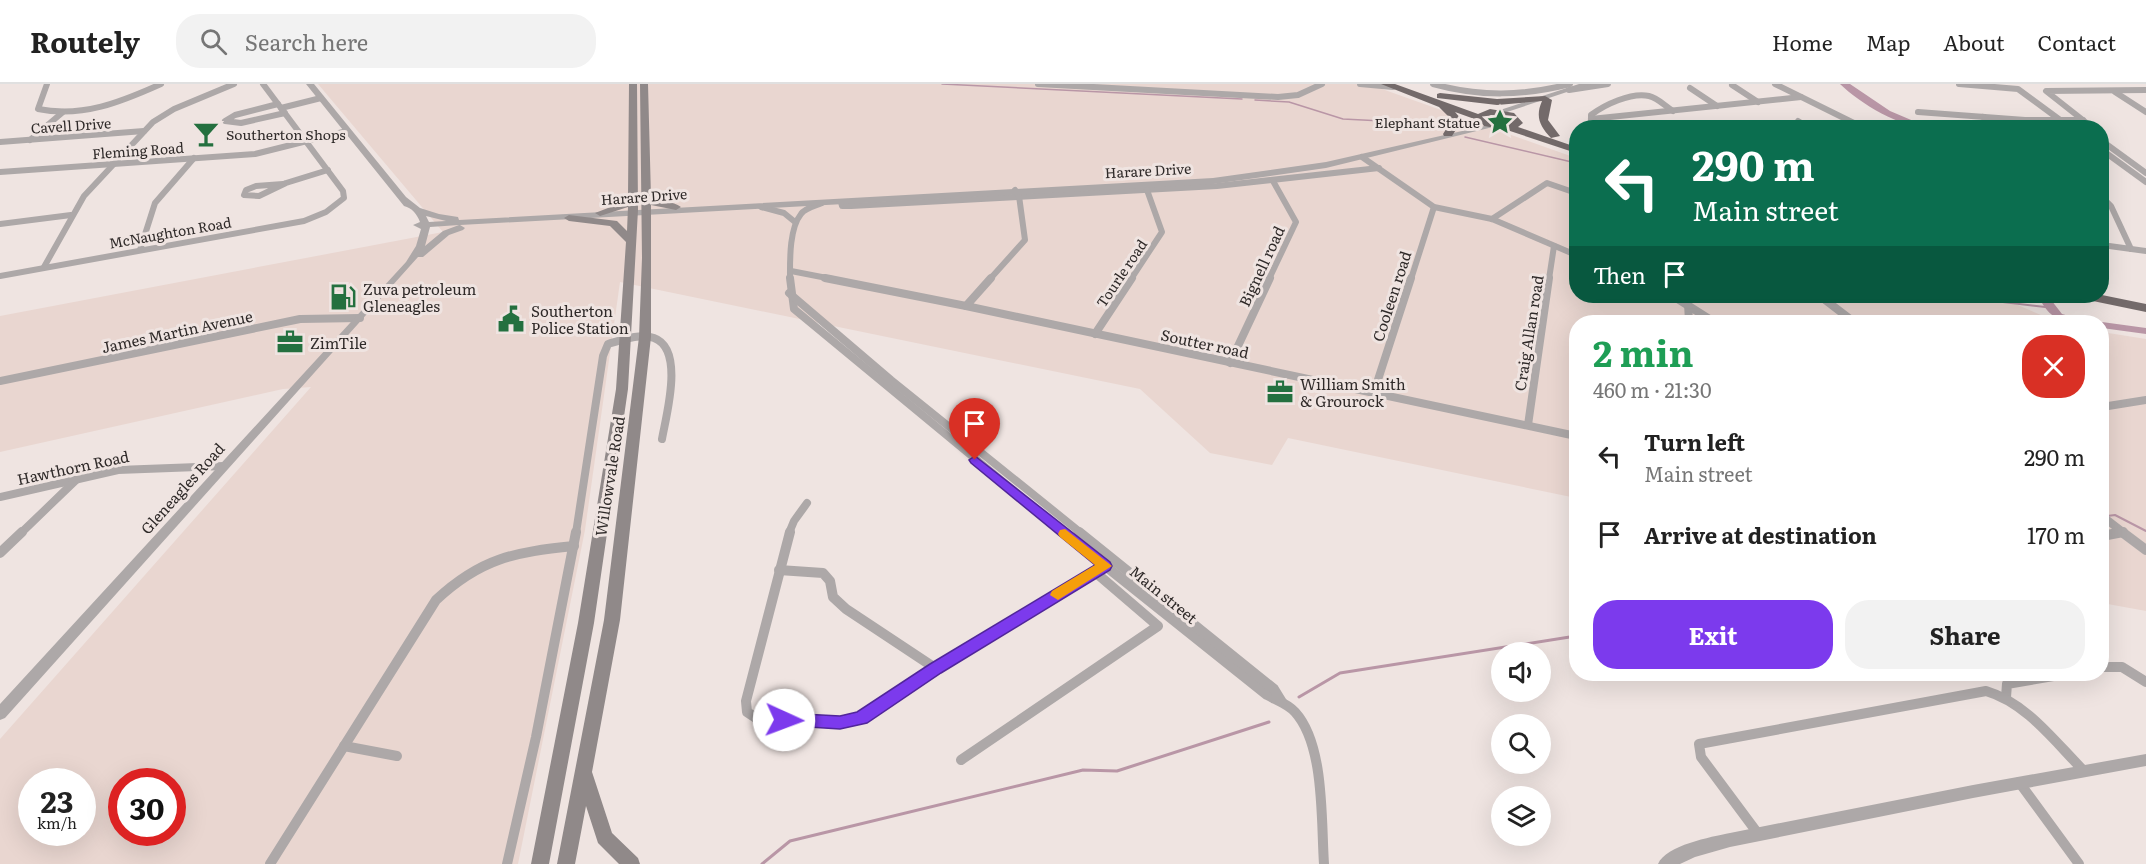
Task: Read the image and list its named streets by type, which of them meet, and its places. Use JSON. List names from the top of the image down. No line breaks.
{"streets":{"main road":["Willowvale Road"],"street":["Cavell Drive","Fleming Road","Harare Drive","McNaughton Road","Bignell road","Tourle road","Cooleen road","James Martin Avenue","Craig Allan road","Soutter road","Hawthorn Road","Gleneagles Road","Main street"]},"crossings":[["Harare Drive","Willowvale Road"],["Harare Drive","Gleneagles Road"],["Bignell road","Soutter road"],["Tourle road","Soutter road"],["Cooleen road","Soutter road"],["James Martin Avenue","Gleneagles Road"],["Craig Allan road","Soutter road"],["Soutter road","Main street"],["Hawthorn Road","Gleneagles Road"]],"places":{"place":["Elephant Statue"],"bar":["Southerton Shops"],"fuel station":["Zuva petroleum Gleneagles"],"public building":["Southerton Police Station"],"office":["ZimTile","William Smith & Grourock"]},"page":{"header":"Routely","search":"Search here","nav":["Home","Map","About","Contact"],"turn":["290 m","Main street"],"then":"Then","heading":["2 min","460 m · 21:30"],"list":[{"name":"Turn left","note":"Main street","value":"290 m"},{"name":"Arrive at destination","value":"170 m"}],"buttons":["Exit","Share"],"speed":"23 km/h","limit":"30"}}
